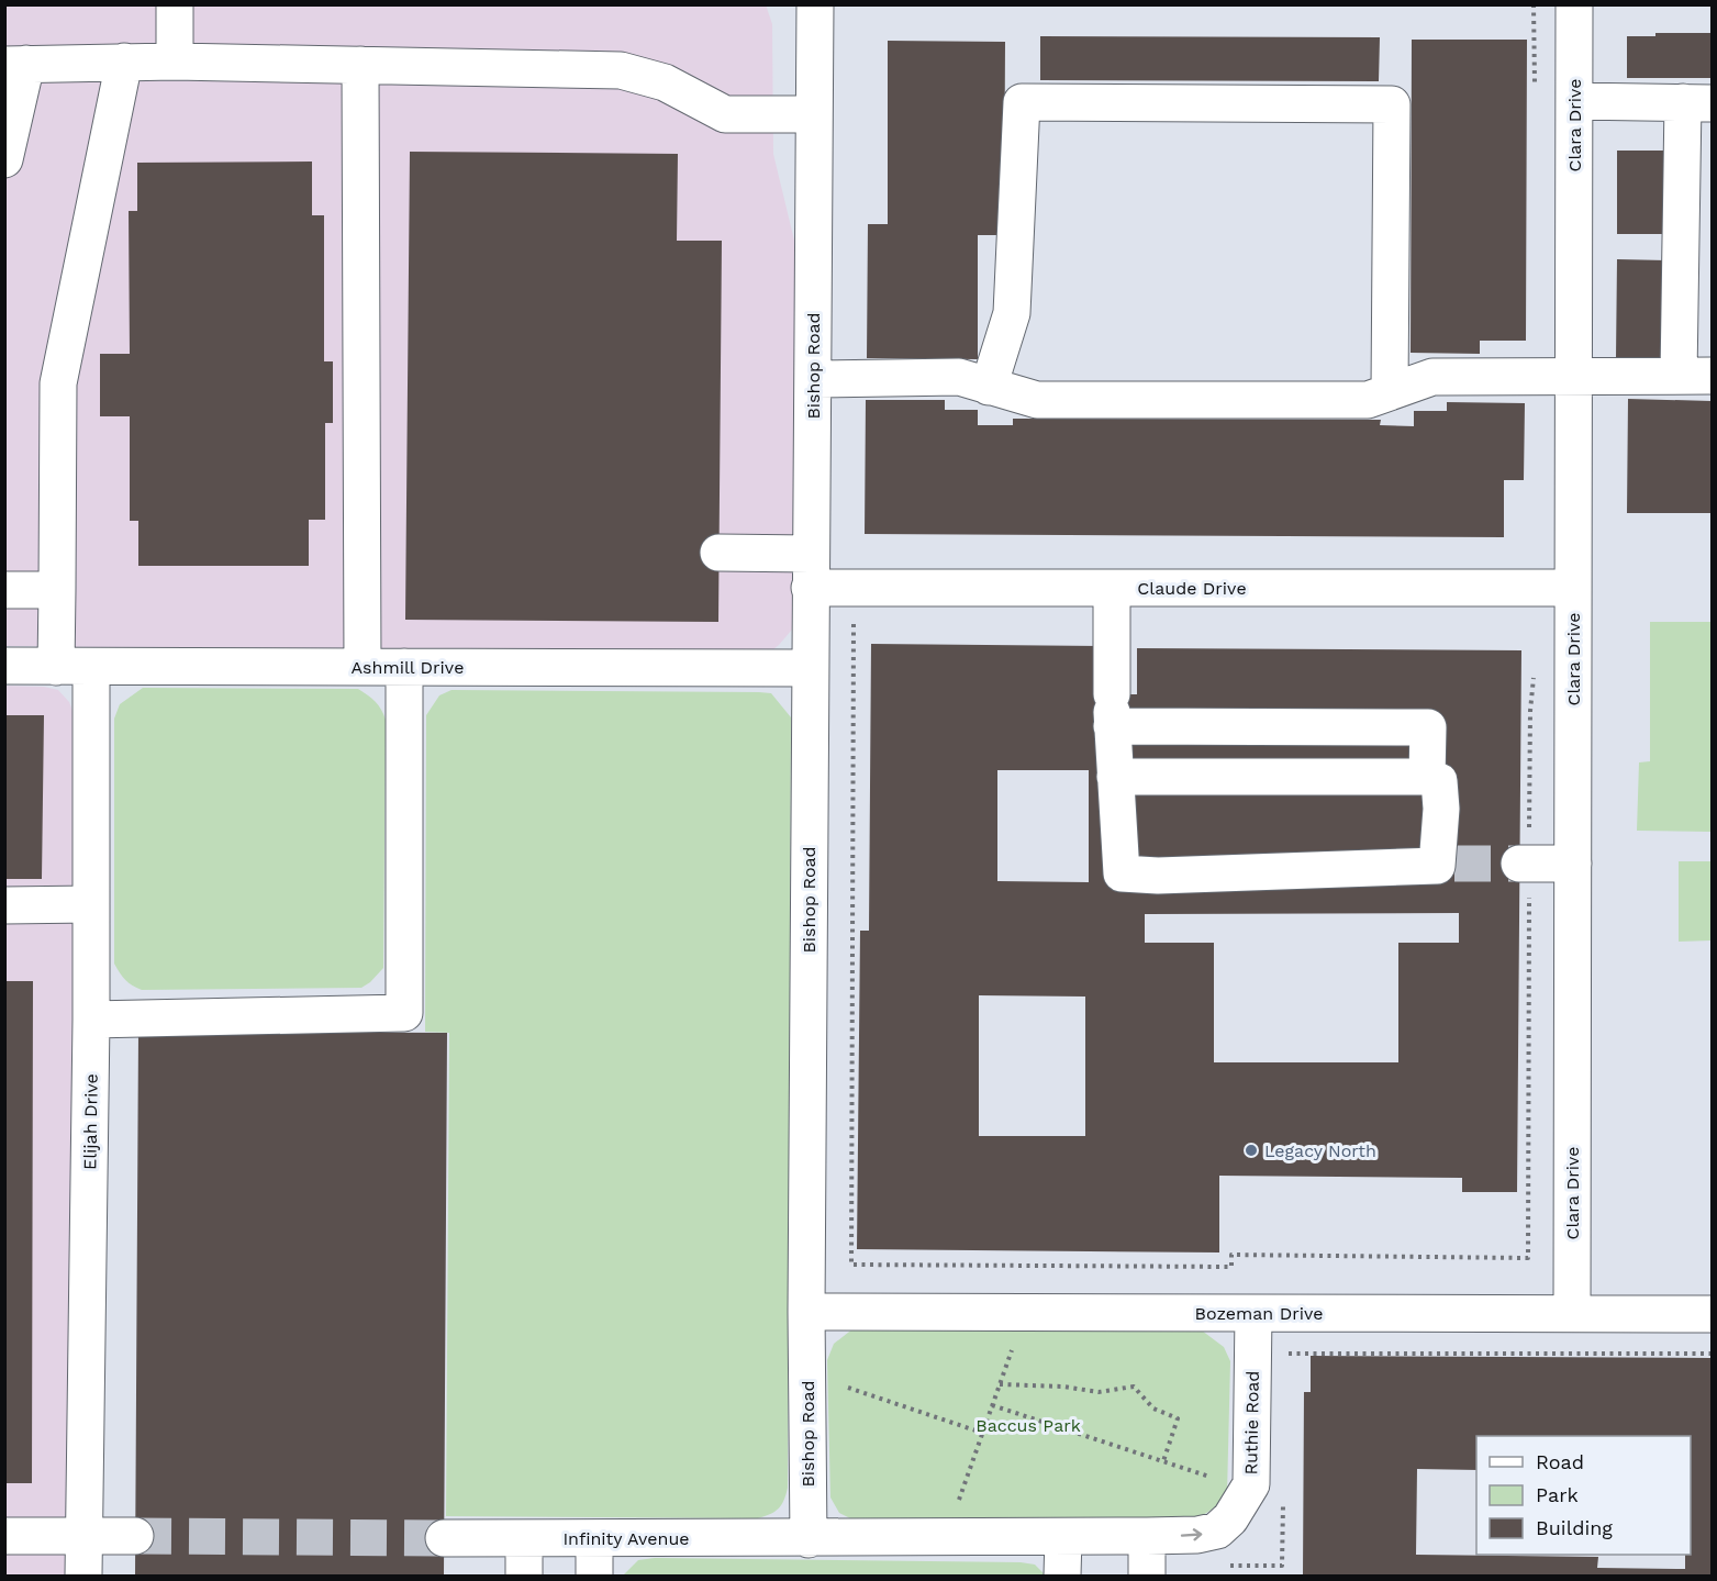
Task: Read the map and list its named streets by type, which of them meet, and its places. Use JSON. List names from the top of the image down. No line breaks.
{"streets":{"street":["Clara Drive","Bishop Road","Claude Drive","Ashmill Drive","Elijah Drive","Bozeman Drive","Ruthie Road","Infinity Avenue"]},"crossings":[["Clara Drive","Claude Drive"],["Clara Drive","Bozeman Drive"],["Bishop Road","Claude Drive"],["Bishop Road","Ashmill Drive"],["Bishop Road","Bozeman Drive"],["Bishop Road","Infinity Avenue"],["Ashmill Drive","Elijah Drive"],["Bozeman Drive","Ruthie Road"]],"one_way":["Ruthie Road"],"parks":["Baccus Park"],"places":["Legacy North"],"legend":["Road","Park","Building"]}
